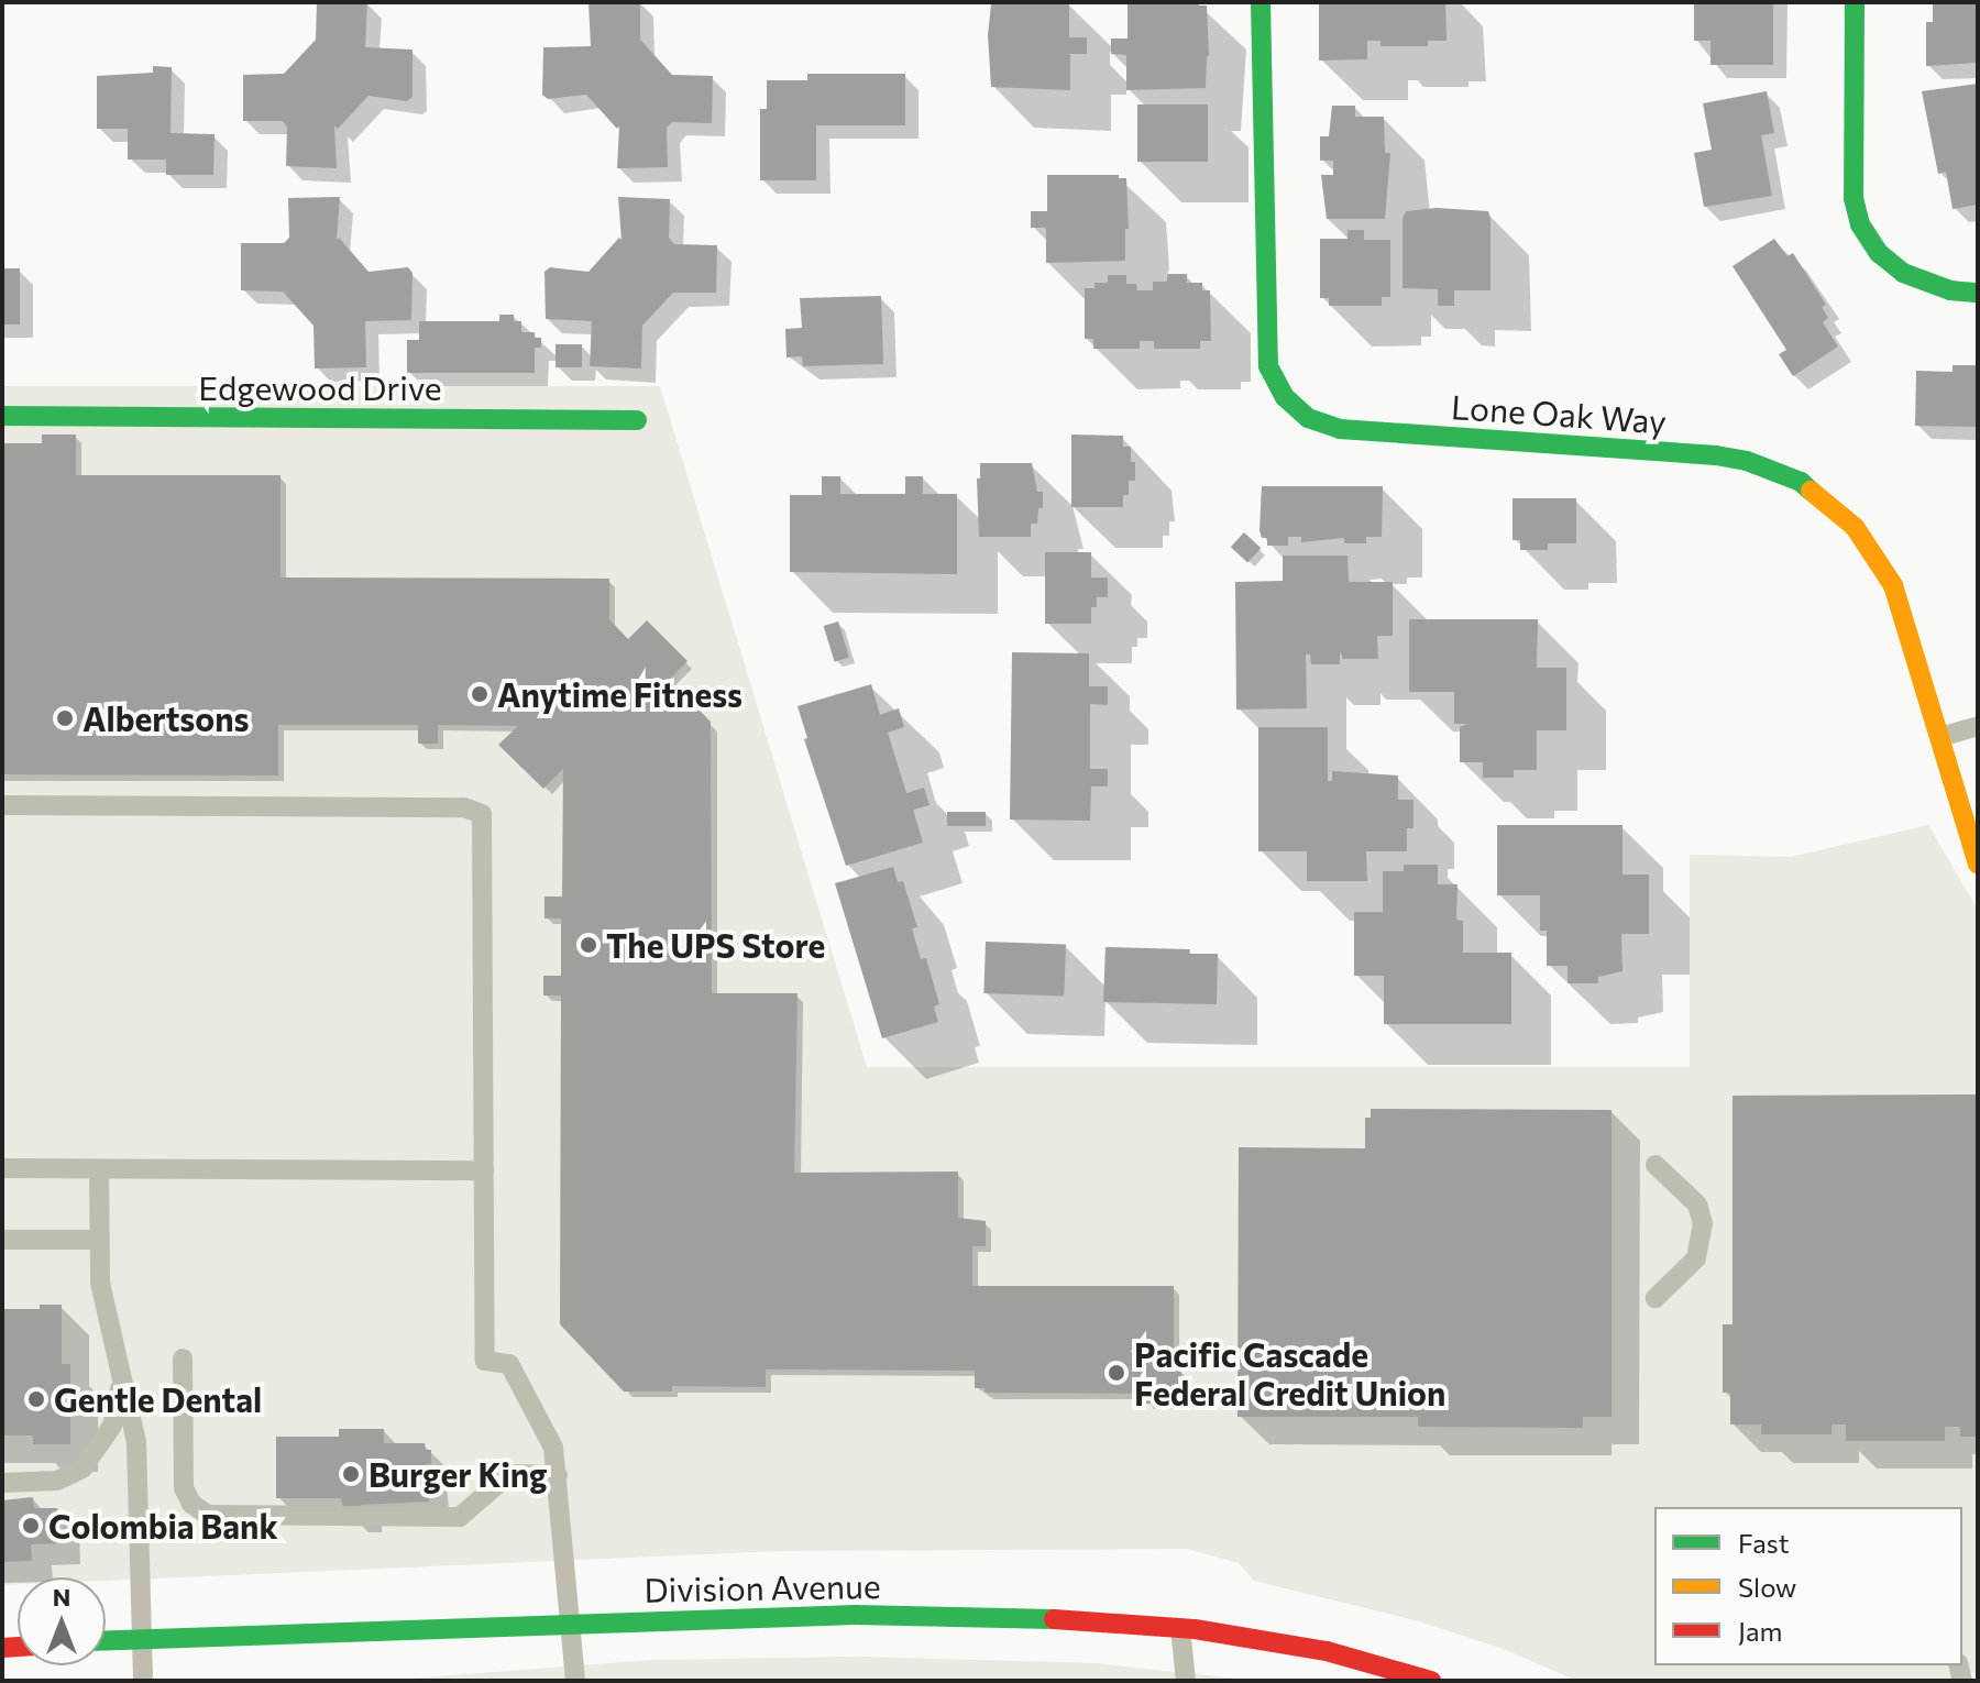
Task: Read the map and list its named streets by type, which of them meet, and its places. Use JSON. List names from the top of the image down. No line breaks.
{"streets":{"street":["Edgewood Drive","Lone Oak Way","Division Avenue"]},"places":["Anytime Fitness","Albertsons","The UPS Store","Pacific Cascade Federal Credit Union","Gentle Dental","Burger King","Colombia Bank"],"legend":["Fast","Slow","Jam"],"north":"top"}
